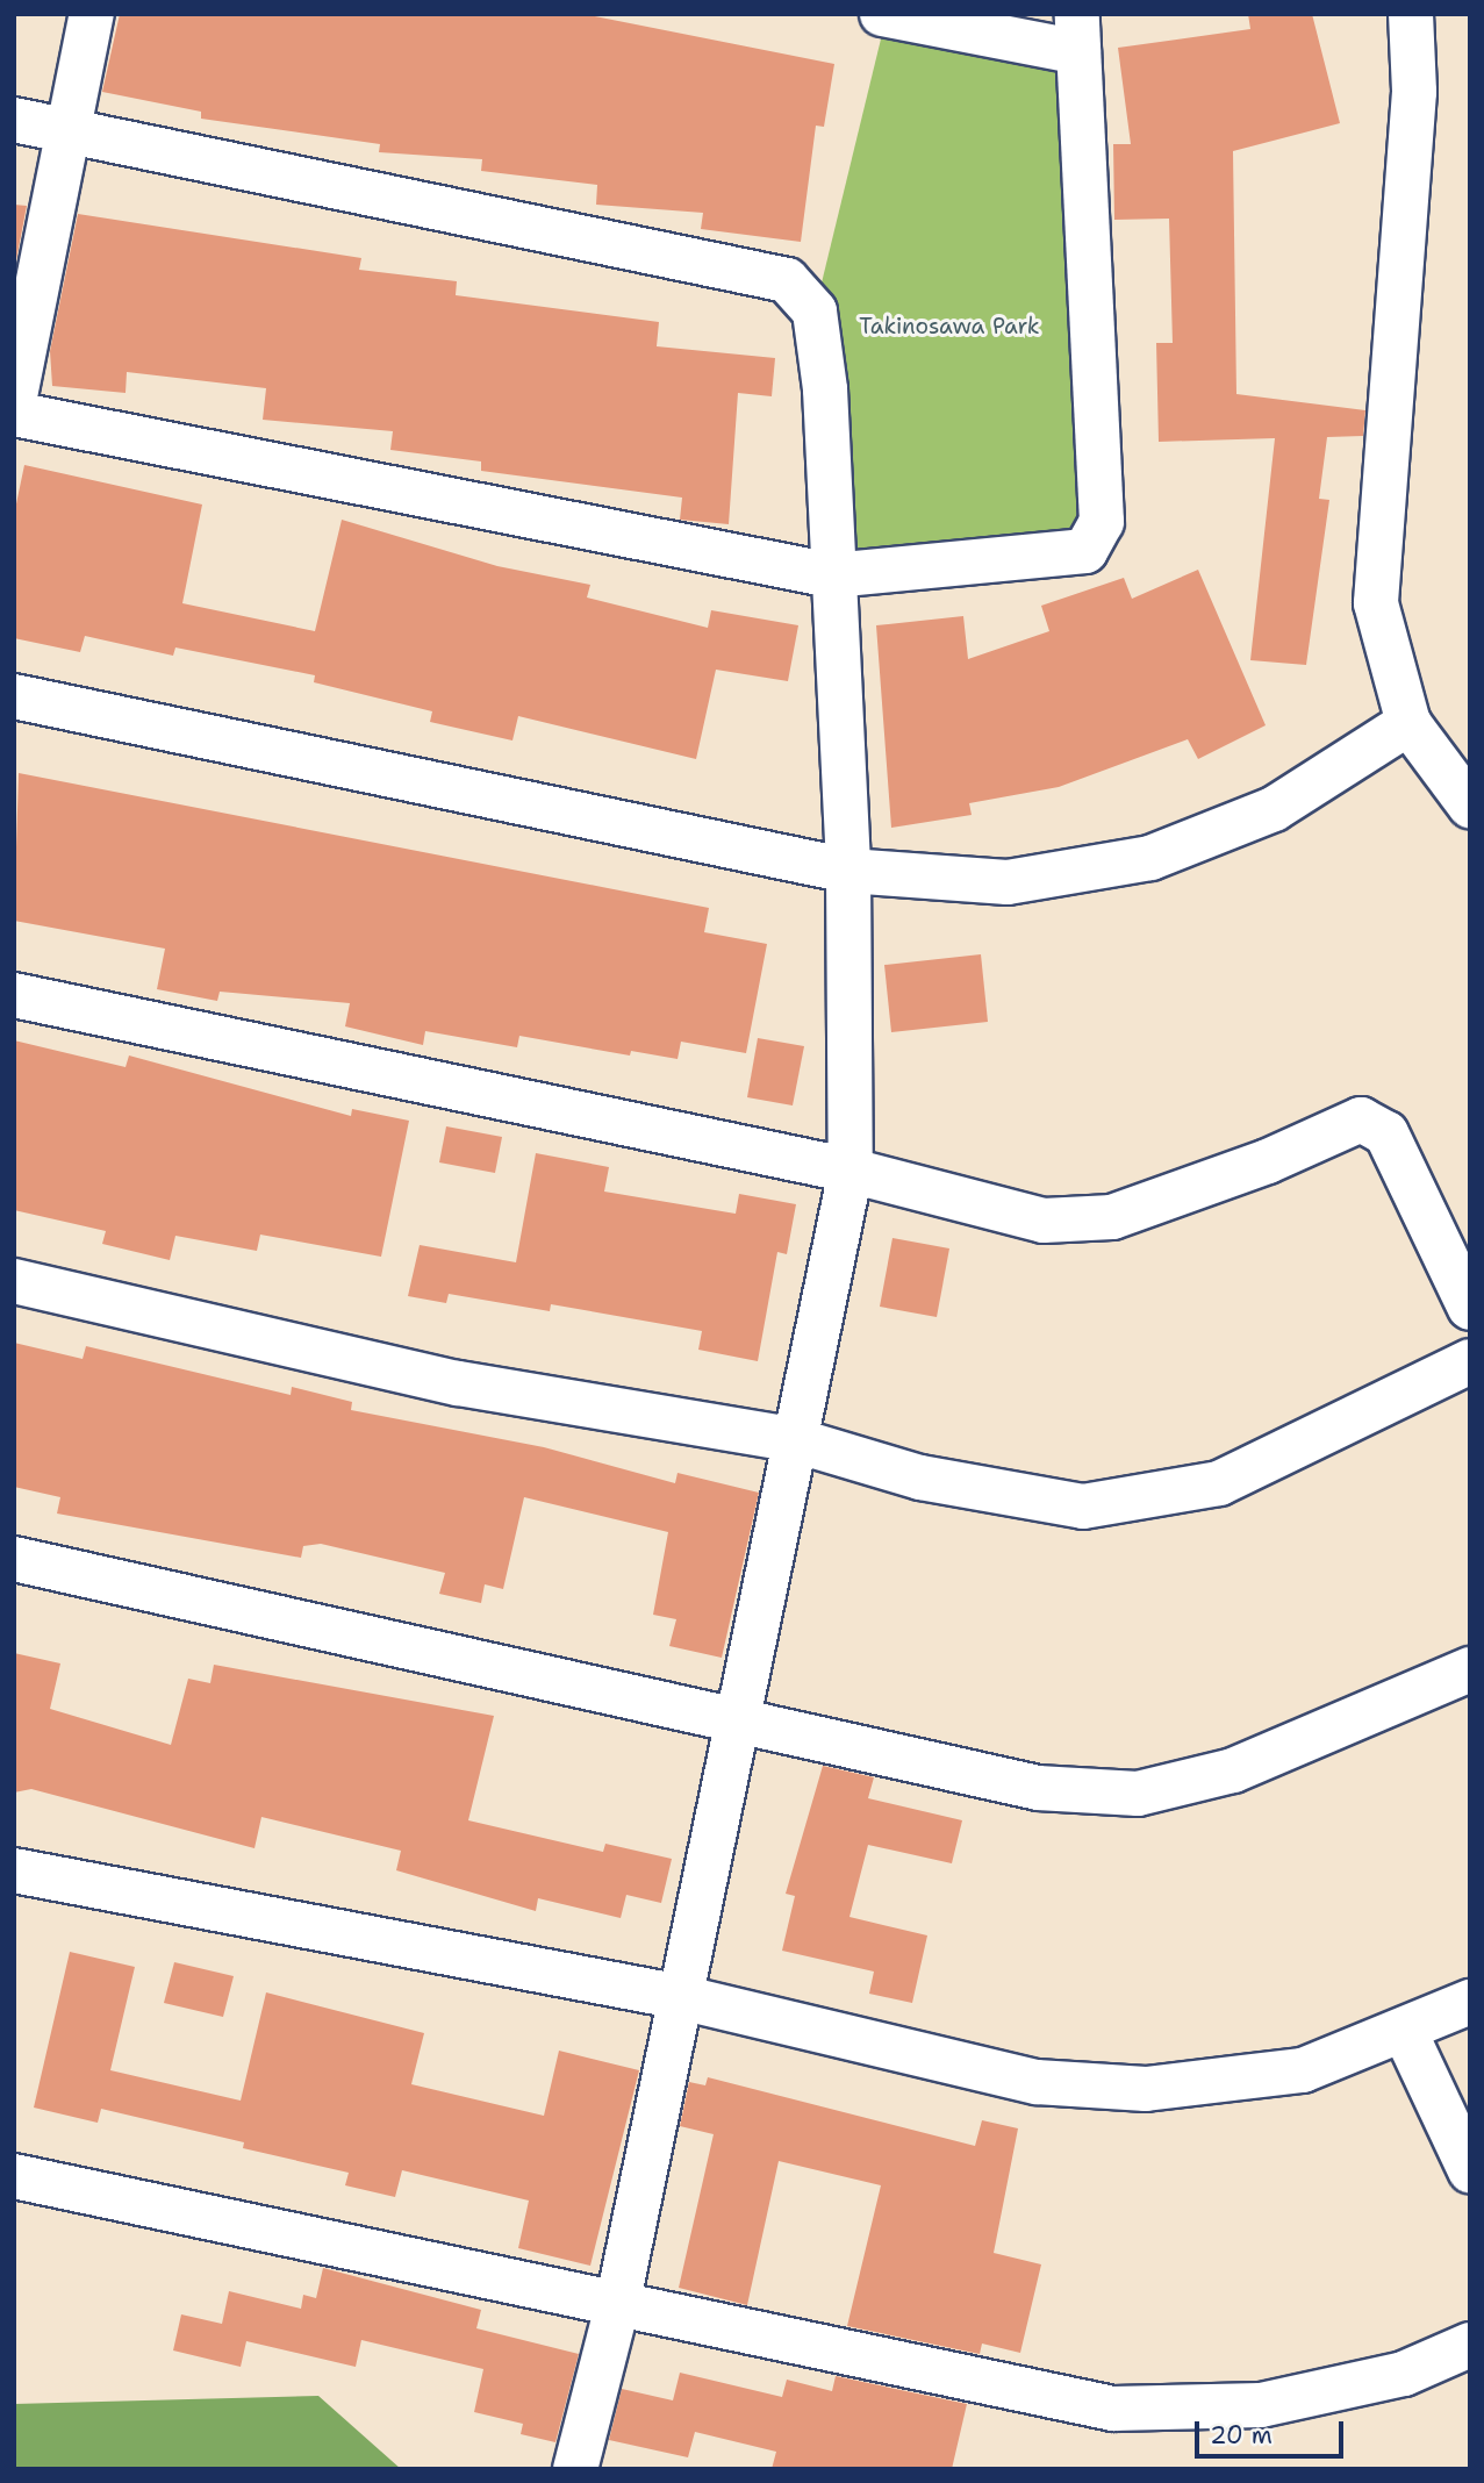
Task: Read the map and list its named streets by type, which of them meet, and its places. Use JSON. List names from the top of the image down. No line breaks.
{"parks":["Takinosawa Park"],"scale_bar":"20 m"}
